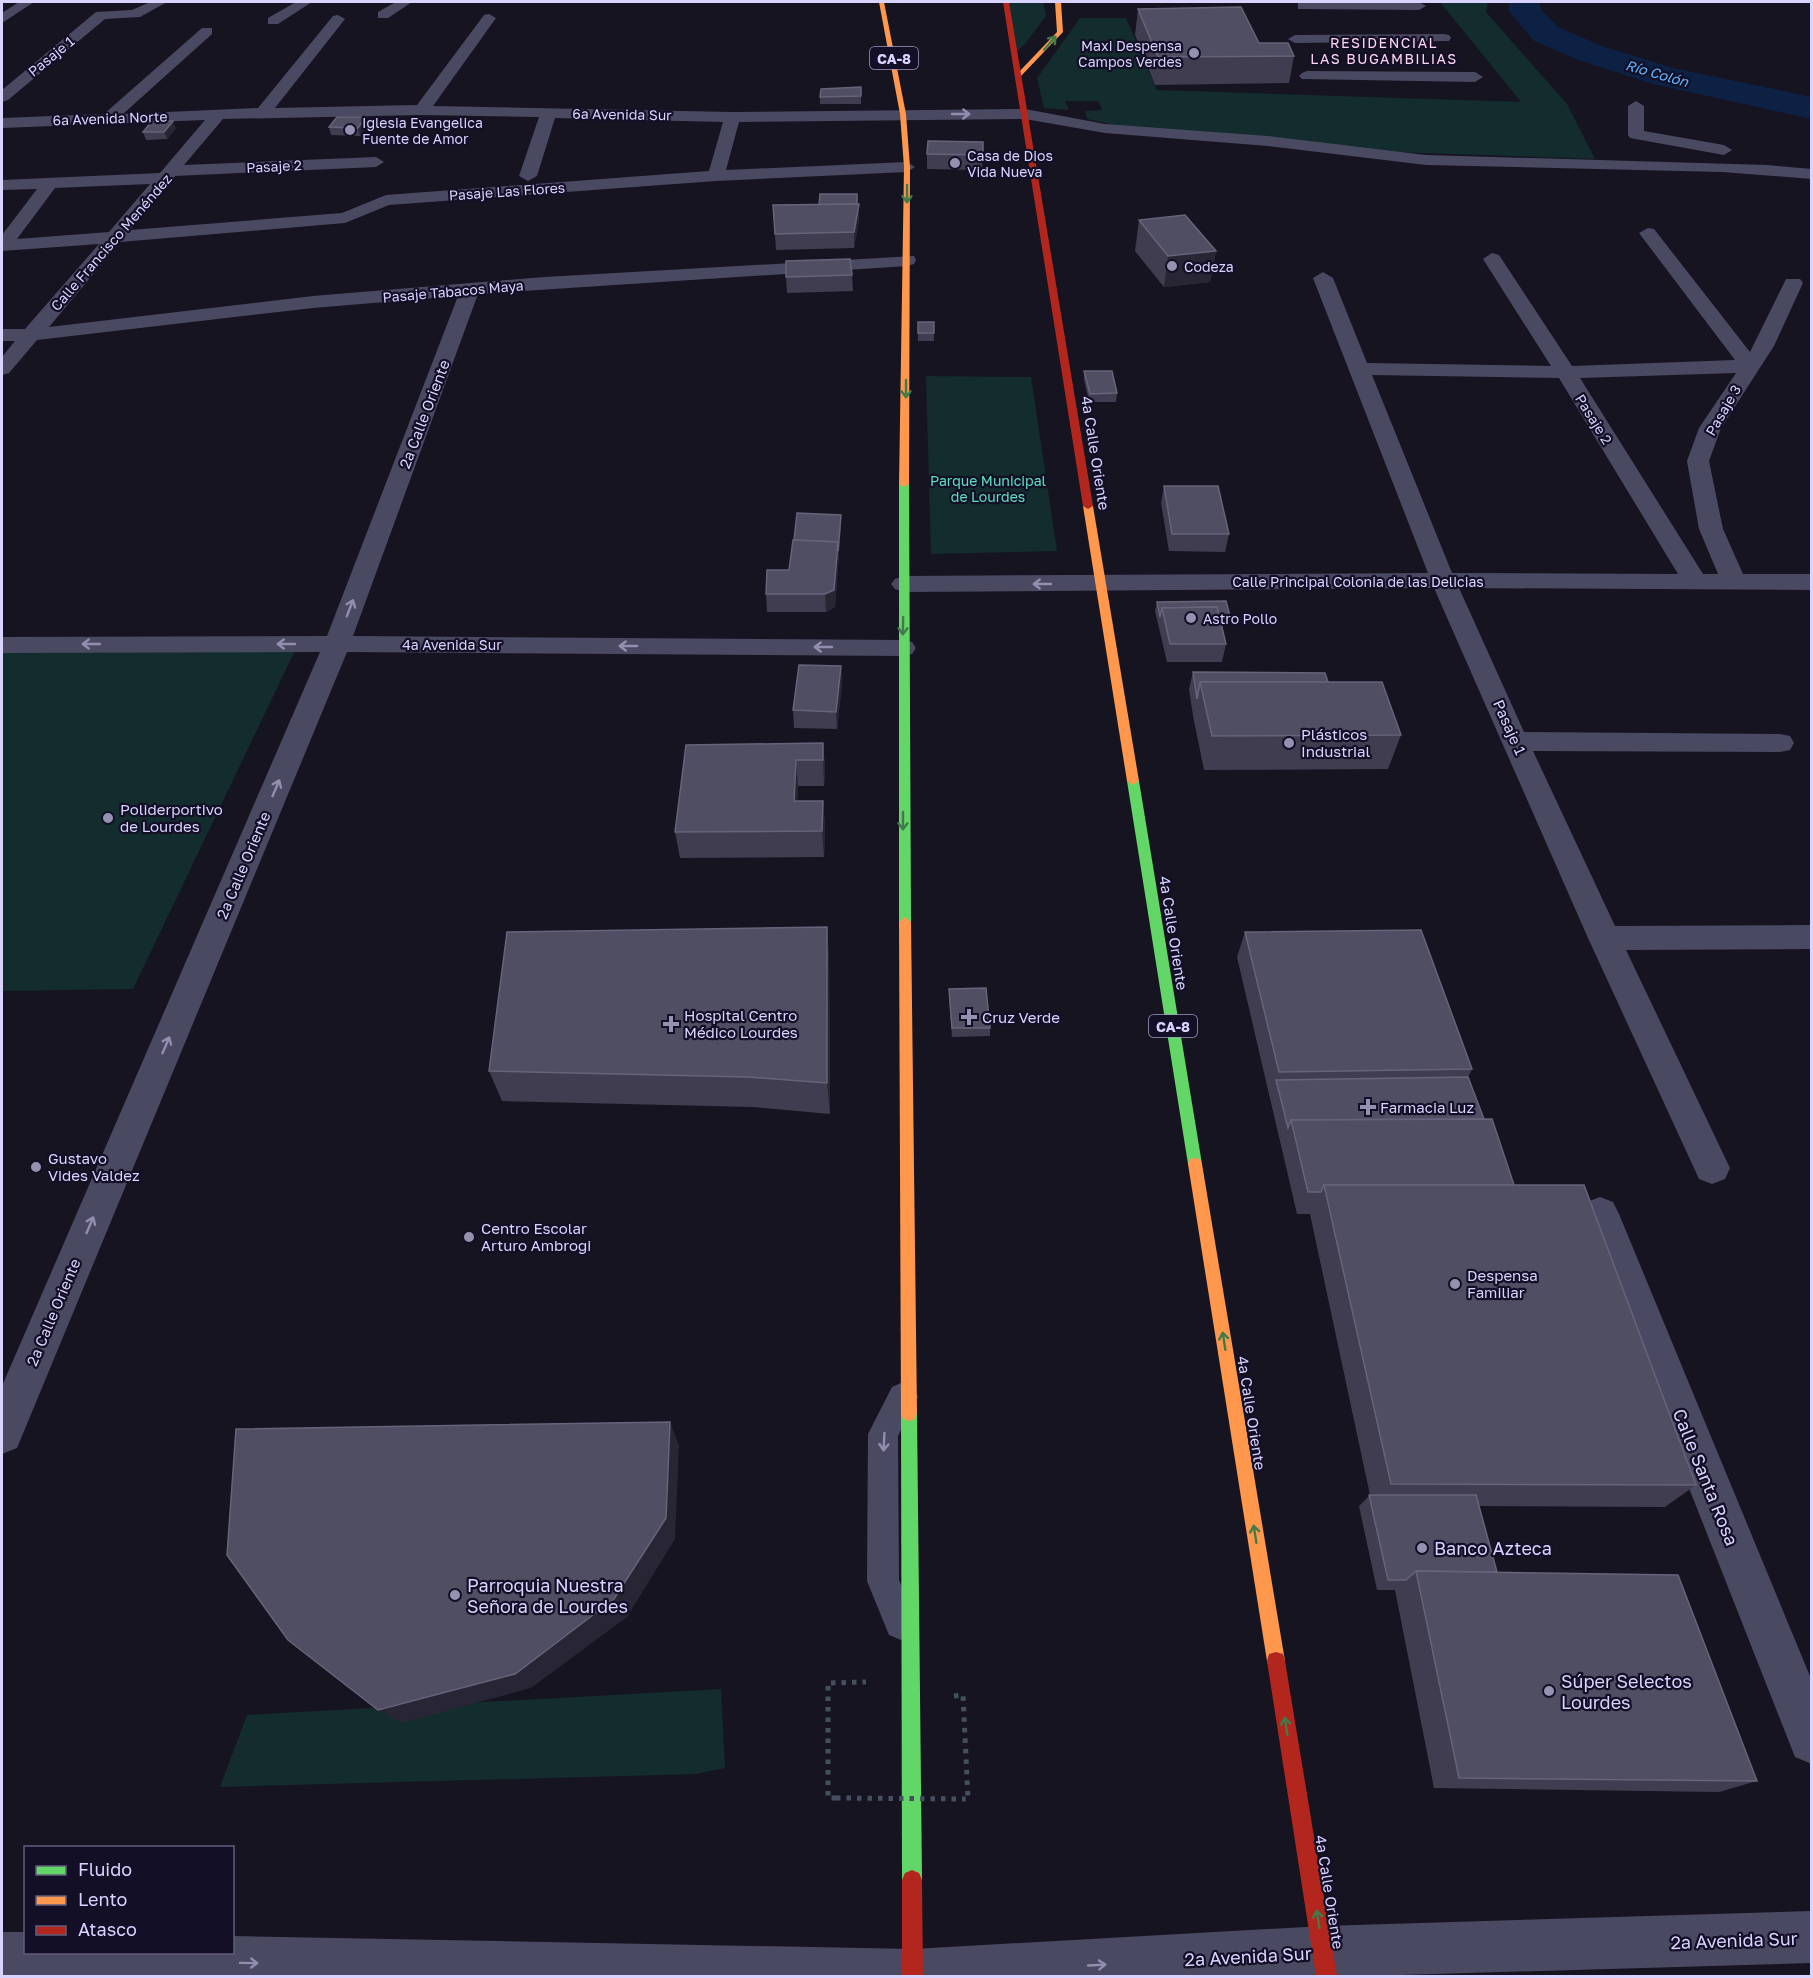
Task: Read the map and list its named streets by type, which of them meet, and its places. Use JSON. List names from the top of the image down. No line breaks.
{"streets":{"highway":["CA-8","4a Calle Oriente"],"street":["Pasaje 1","6a Avenida Sur","6a Avenida Norte","Pasaje 2","Pasaje Las Flores","Calle Francisco Menéndez","Pasaje Tabacos Maya","Pasaje 3","2a Calle Oriente","Calle Principal Colonia de las Delicias","4a Avenida Sur","Calle Santa Rosa","2a Avenida Sur"]},"crossings":[["Pasaje 1","Calle Principal Colonia de las Delicias"],["CA-8","6a Avenida Sur"],["CA-8","Pasaje Las Flores"],["CA-8","Pasaje Tabacos Maya"],["CA-8","Calle Principal Colonia de las Delicias"],["CA-8","4a Avenida Sur"],["6a Avenida Sur","6a Avenida Norte"],["6a Avenida Sur","Calle Francisco Menéndez"],["6a Avenida Sur","4a Calle Oriente"],["6a Avenida Norte","Calle Francisco Menéndez"],["Pasaje 2","Calle Francisco Menéndez"],["Pasaje 2","Calle Principal Colonia de las Delicias"],["Pasaje Las Flores","Calle Francisco Menéndez"],["Calle Francisco Menéndez","Pasaje Tabacos Maya"],["Pasaje Tabacos Maya","2a Calle Oriente"],["Pasaje 3","Calle Principal Colonia de las Delicias"],["2a Calle Oriente","4a Avenida Sur"],["4a Calle Oriente","Calle Principal Colonia de las Delicias"],["4a Calle Oriente","2a Avenida Sur"]],"one_way":["2a Calle Oriente","4a Calle Oriente","4a Avenida Sur","2a Avenida Sur"],"districts":["RESIDENCIAL LAS BUGAMBILIAS"],"water":["Río Colón"],"parks":["Parque Municipal de Lourdes"],"places":{"other":["Maxi Despensa Campos Verdes","Iglesia Evangelica Fuente de Amor","Casa de Dios Vida Nueva","Codeza","Astro Pollo","Plásticos Industrial","Poliderportivo de Lourdes","Gustavo Vides Valdez","Centro Escolar Arturo Ambrogi","Despensa Familiar","Banco Azteca","Parroquia Nuestra Señora de Lourdes","Súper Selectos Lourdes"],"health":["Cruz Verde","Hospital Centro Médico Lourdes","Farmacia Luz"]},"legend":["Fluido","Lento","Atasco"]}
